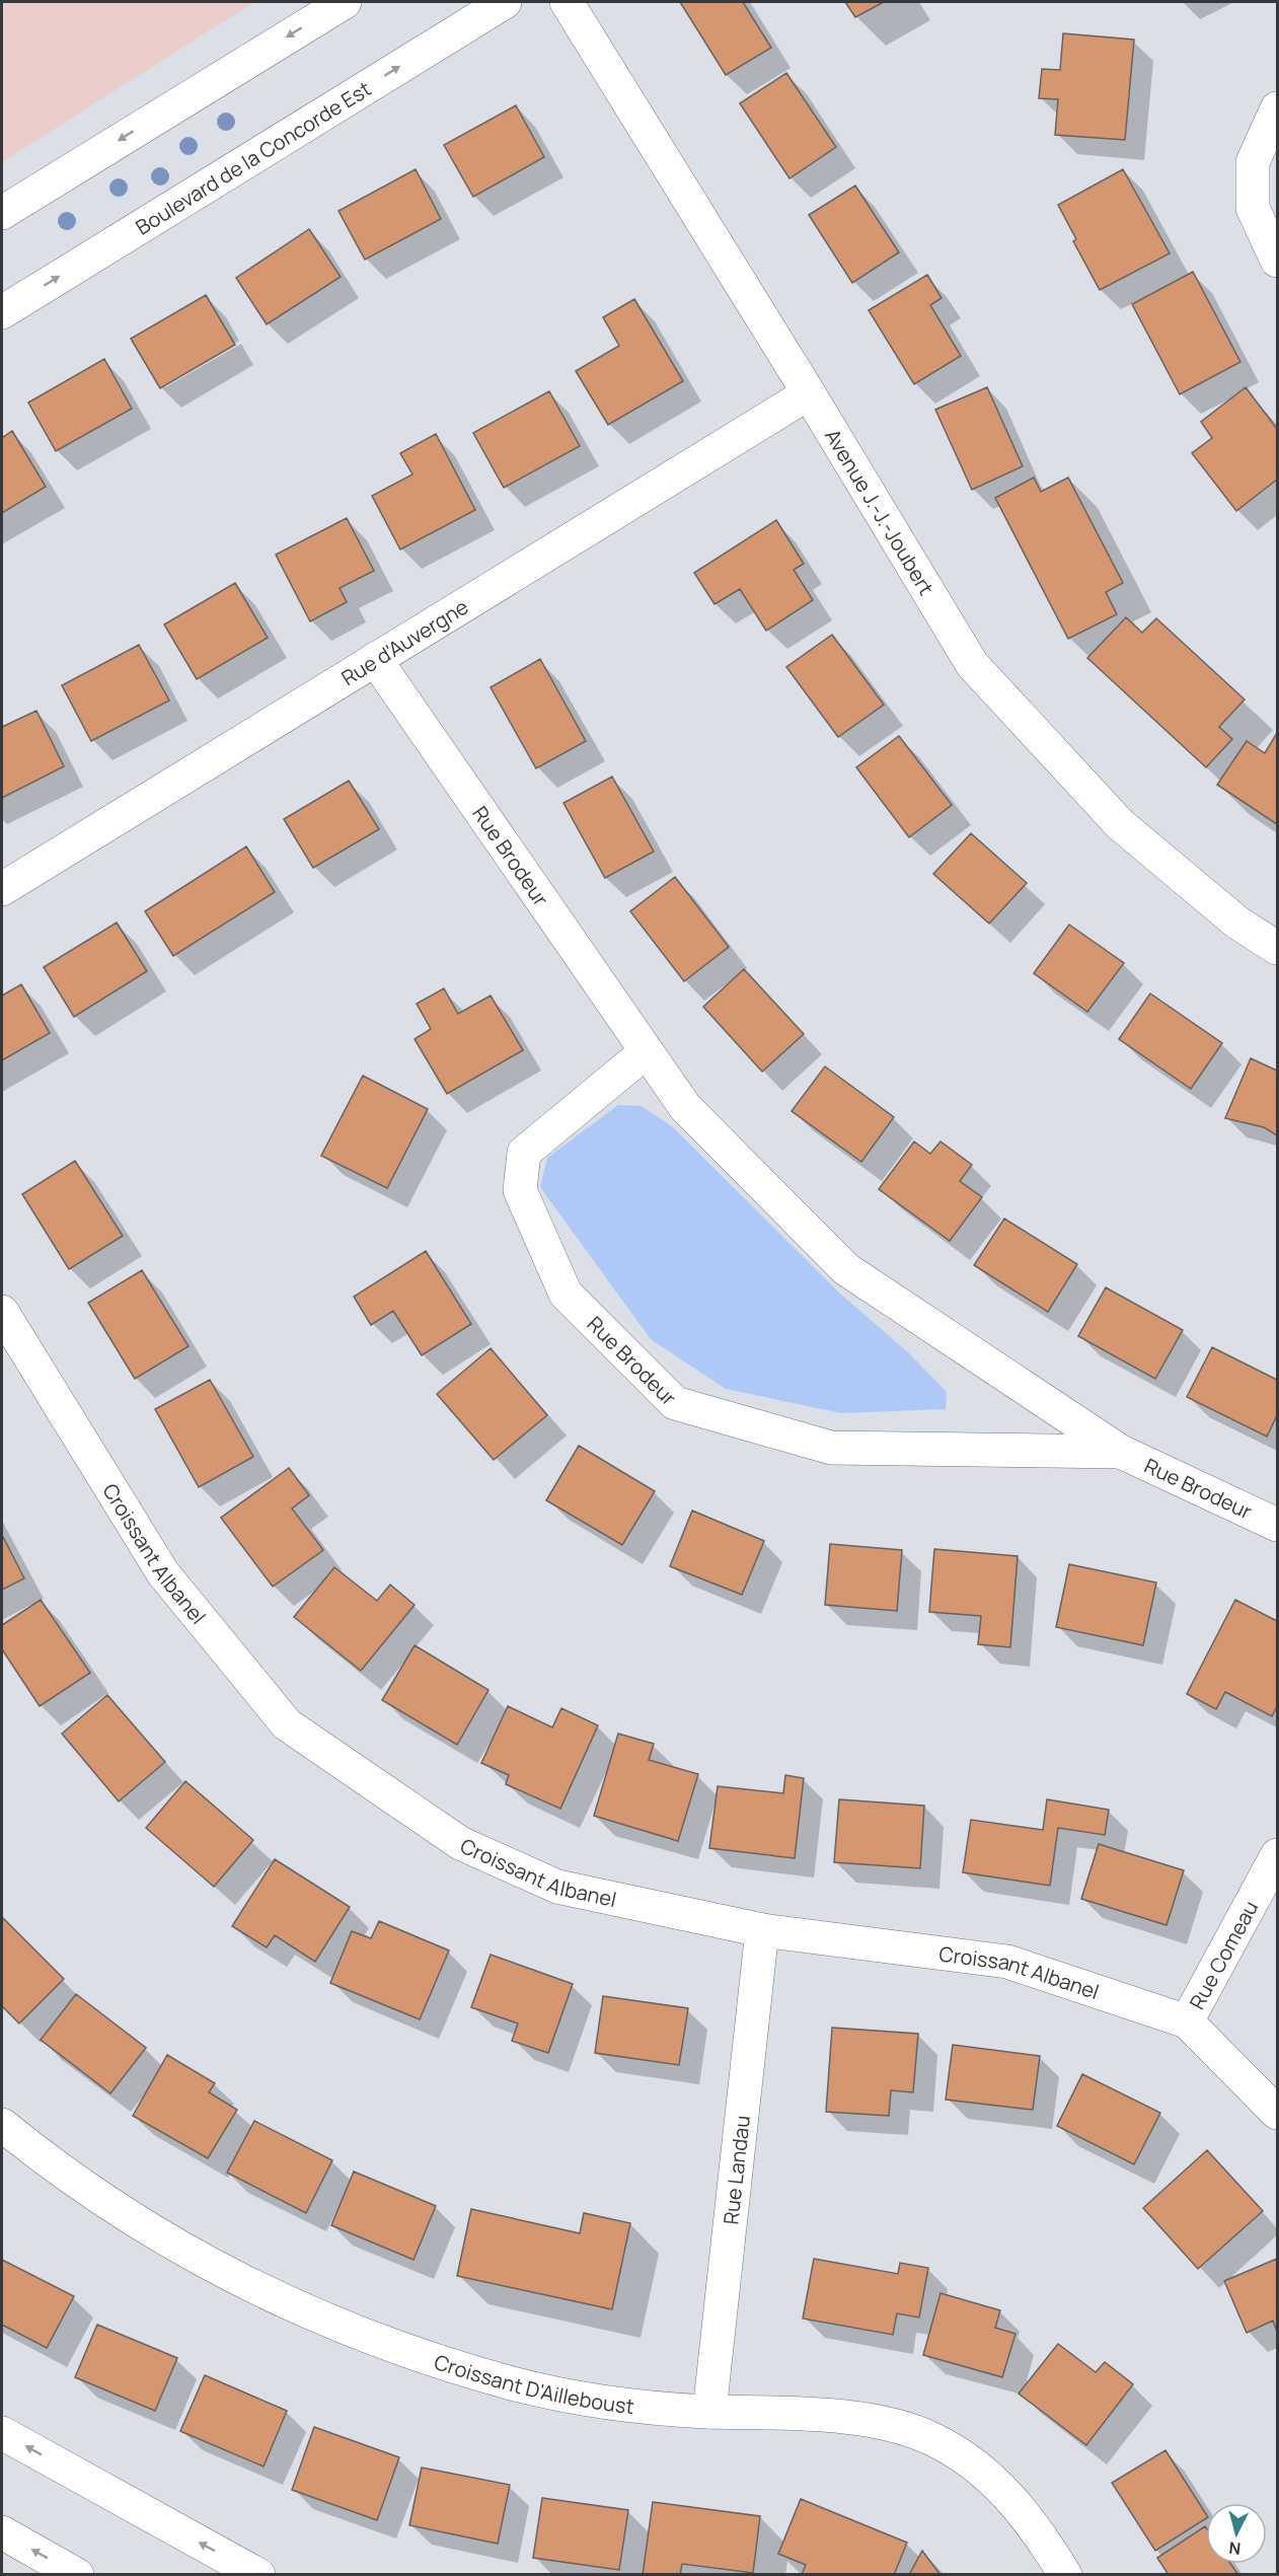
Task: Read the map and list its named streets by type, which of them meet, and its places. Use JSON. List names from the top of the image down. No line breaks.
{"streets":{"main road":["Boulevard de la Concorde Est","Avenue J.-J.-Joubert","Rue d'Auvergne","Rue Brodeur","Croissant Albanel","Rue Comeau","Rue Landau","Croissant D'Ailleboust"]},"crossings":[["Avenue J.-J.-Joubert","Rue d'Auvergne"],["Rue d'Auvergne","Rue Brodeur"],["Croissant Albanel","Rue Comeau"],["Croissant Albanel","Rue Landau"],["Rue Landau","Croissant D'Ailleboust"]],"north":"bottom"}
